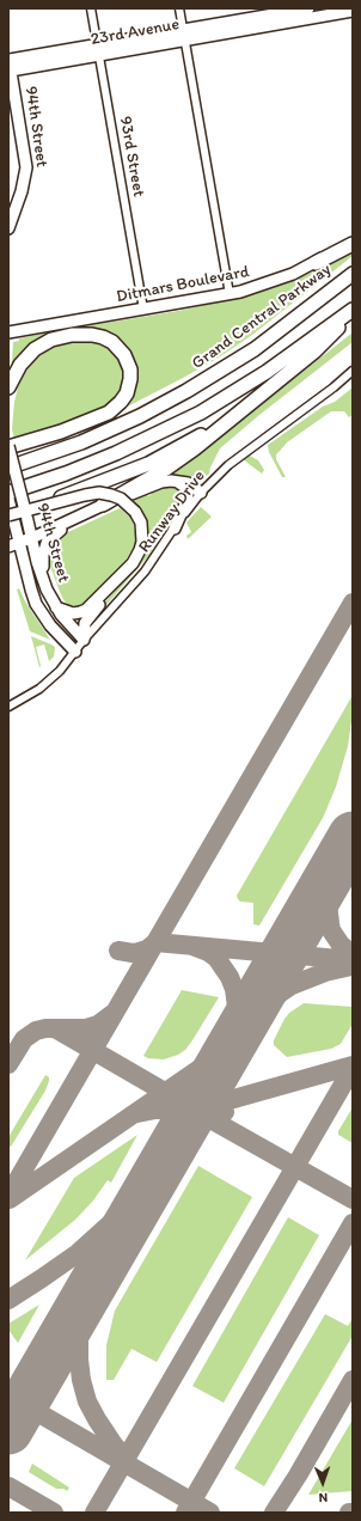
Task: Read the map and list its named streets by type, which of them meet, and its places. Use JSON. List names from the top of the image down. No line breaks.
{"streets":{"highway":["Grand Central Parkway"],"main road":["23rd Avenue","94th Street","Ditmars Boulevard"],"street":["93rd Street","Runway Drive"]},"crossings":[["23rd Avenue","94th Street"],["23rd Avenue","93rd Street"],["94th Street","Runway Drive"],["93rd Street","Ditmars Boulevard"]],"north":"bottom"}
